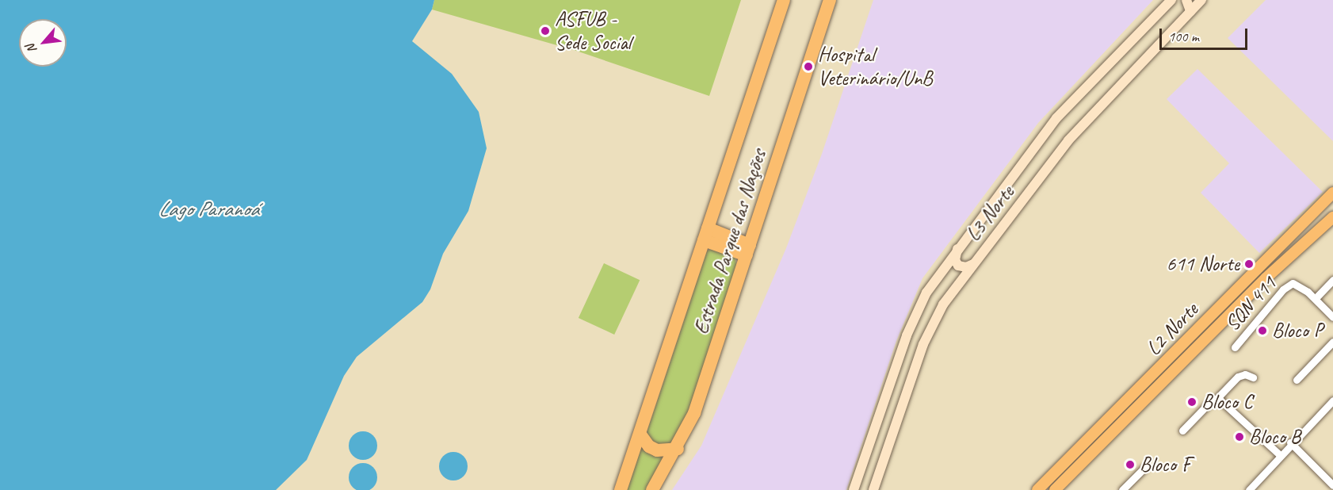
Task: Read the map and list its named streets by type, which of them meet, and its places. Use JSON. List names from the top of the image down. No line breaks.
{"streets":{"highway":["Estrada Parque das Nações"],"main road":["L3 Norte","L2 Norte"],"street":["SQN 411"]},"water":["Lago Paranoá"],"places":["ASFUB - Sede Social","Hospital Veterinário/UnB","611 Norte","Bloco P","Bloco C","Bloco B","Bloco F"],"scale_bar":"100 m","north":"bottom left"}
